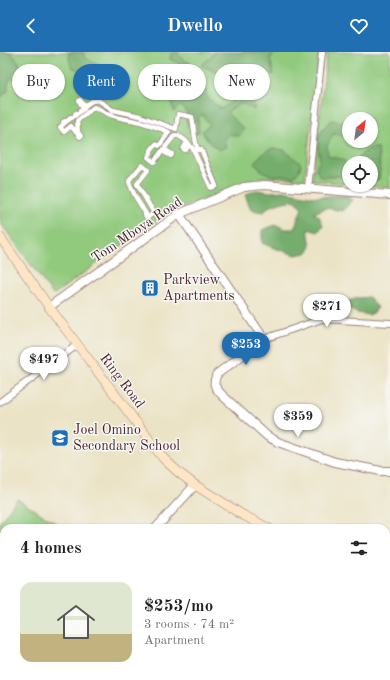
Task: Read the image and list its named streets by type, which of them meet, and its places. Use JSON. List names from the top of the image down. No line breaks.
{"streets":{"main road":["Ring Road"],"street":["Tom Mboya Road"]},"crossings":[["Tom Mboya Road","Ring Road"]],"places":{"building":["Parkview Apartments"],"school or university":["Joel Omino Secondary School"]},"north":"top right","page":{"header":"Dwello","chip":["Buy","Rent","Filters","New"],"price":["$271","$253","$497","$359"],"heading":"4 homes","list":[{"name":"$253/mo","note":"3 rooms · 74 m² · Apartment"}]}}
